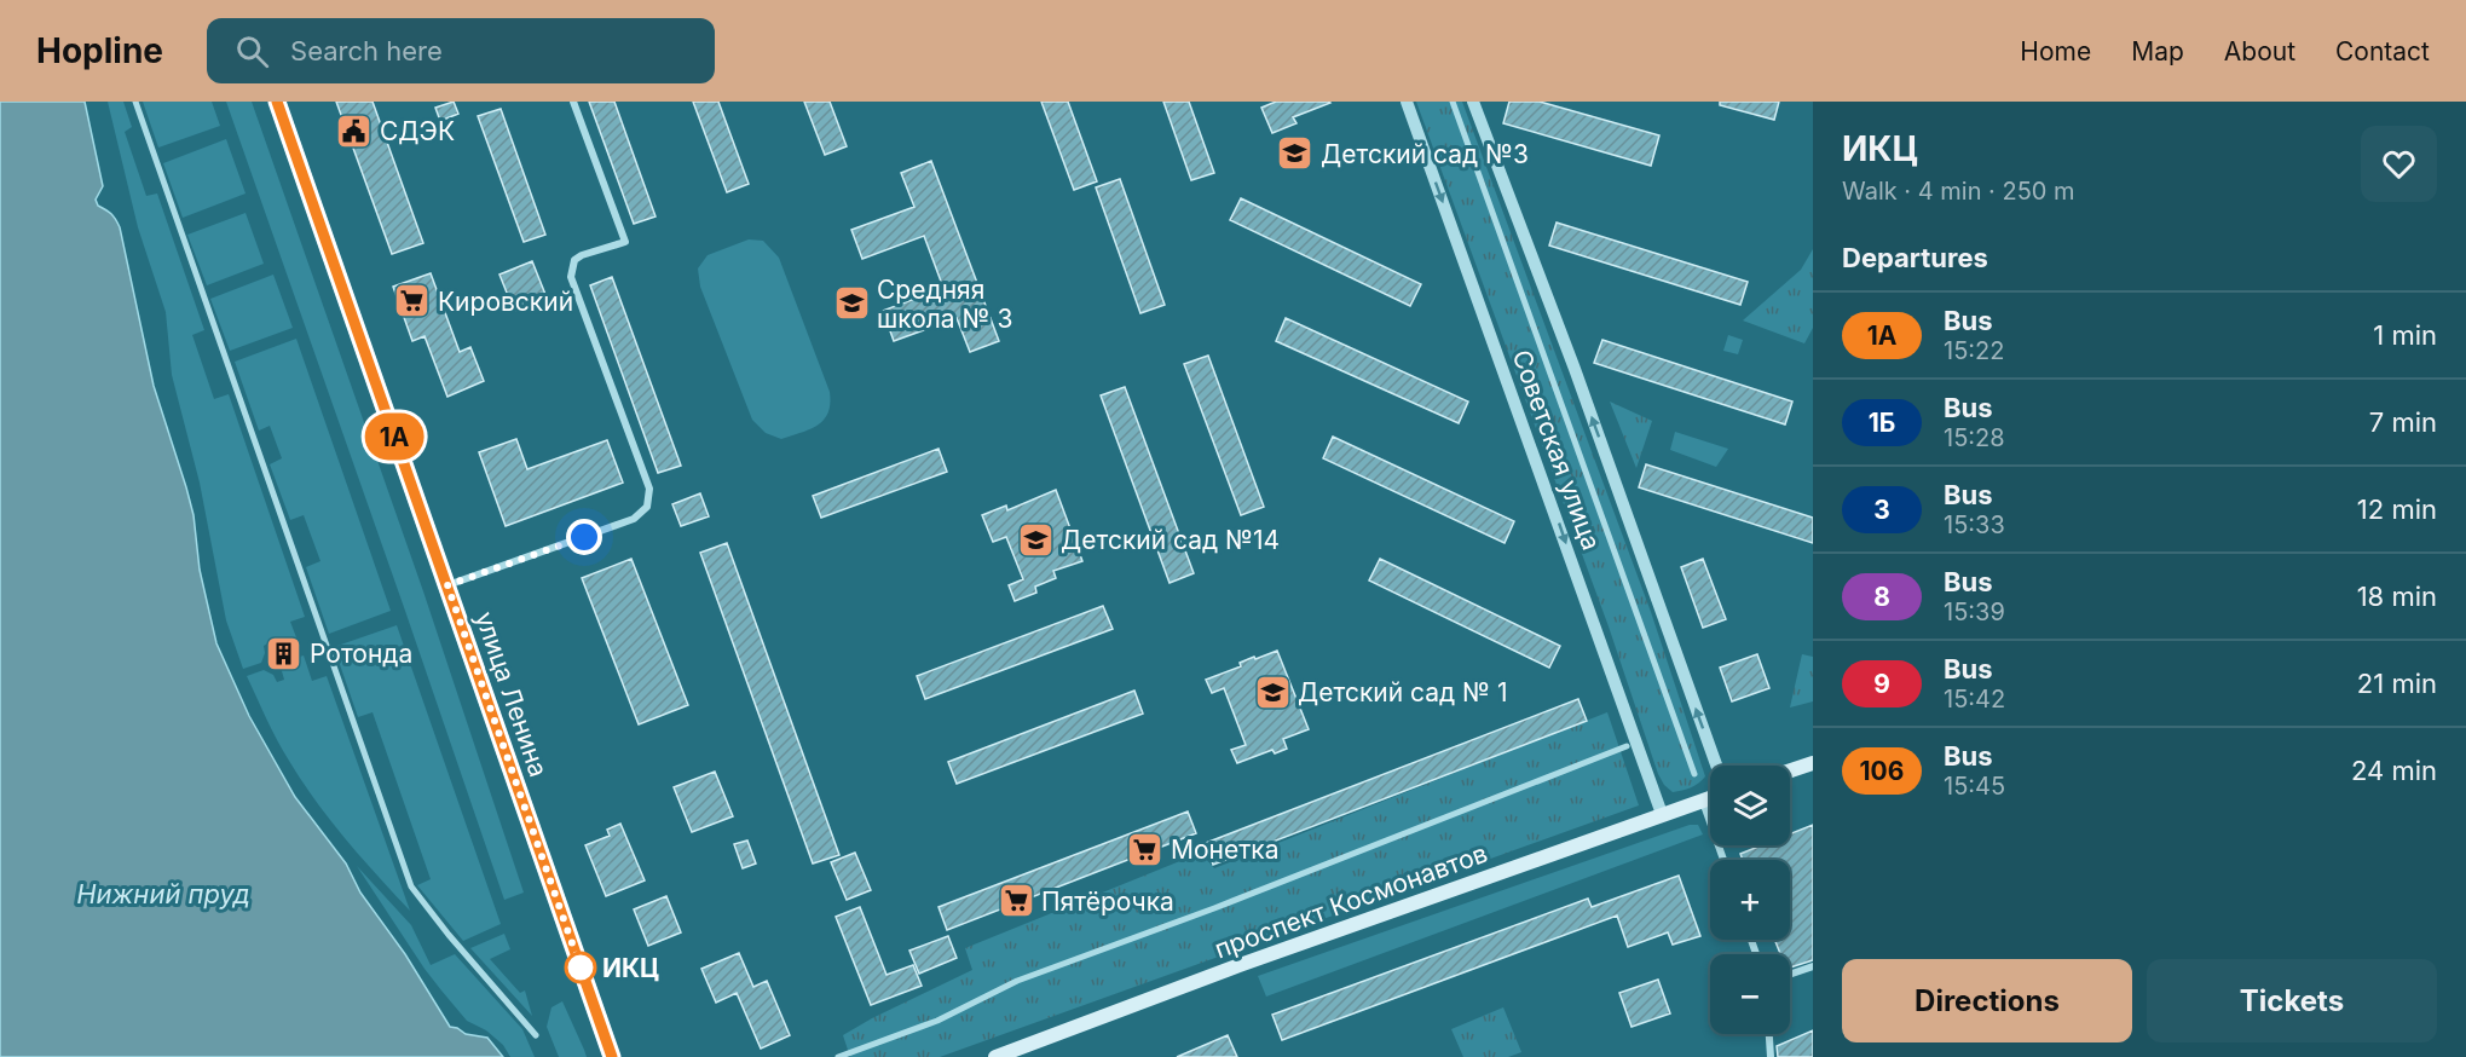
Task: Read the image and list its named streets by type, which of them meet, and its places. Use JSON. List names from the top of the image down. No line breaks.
{"streets":{"main road":["улица Ленина","проспект Космонавтов"],"street":["Советская улица"]},"crossings":[["Советская улица","проспект Космонавтов"]],"water":["Нижний пруд"],"places":{"public building":["СДЭК"],"school or university":["Детский сад №3","Средняя школа № 3","Детский сад №14","Детский сад № 1"],"supermarket":["Кировский","Монетка","Пятёрочка"],"building":["Ротонда"],"other":["ИКЦ"]},"lines":["bus line 1А"],"page":{"header":"Hopline","search":"Search here","nav":["Home","Map","About","Contact"],"on_map":"1А","heading":[["ИКЦ","Walk · 4 min · 250 m"],"Departures"],"list":[{"mark":"1А","name":"Bus","note":"15:22","value":"1 min"},{"mark":"1Б","name":"Bus","note":"15:28","value":"7 min"},{"mark":"3","name":"Bus","note":"15:33","value":"12 min"},{"mark":"8","name":"Bus","note":"15:39","value":"18 min"},{"mark":"9","name":"Bus","note":"15:42","value":"21 min"},{"mark":"106","name":"Bus","note":"15:45","value":"24 min"}],"map_buttons":["+","−"],"buttons":["Directions","Tickets"]}}
